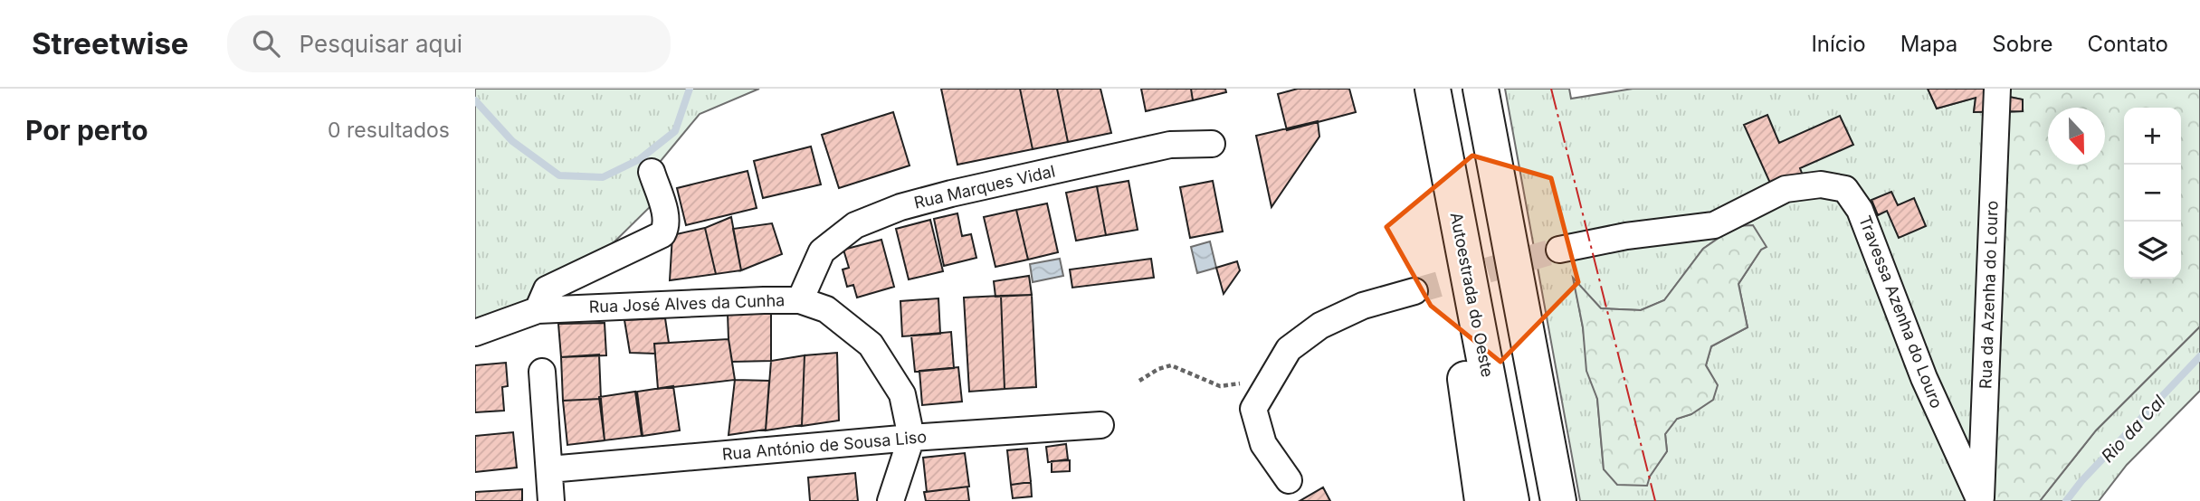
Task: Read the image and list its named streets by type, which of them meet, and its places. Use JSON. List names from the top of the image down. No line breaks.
{"streets":{"highway":["Autoestrada do Oeste"],"street":["Rua Marques Vidal","Rua da Azenha do Louro","Rua José Alves da Cunha","Travessa Azenha do Louro","Rua António de Sousa Liso"]},"crossings":[["Rua Marques Vidal","Rua José Alves da Cunha"],["Rua da Azenha do Louro","Travessa Azenha do Louro"],["Rua José Alves da Cunha","Rua António de Sousa Liso"]],"water":["Rio da Cal"],"north":"bottom","page":{"header":"Streetwise","search":"Pesquisar aqui","nav":["Início","Mapa","Sobre","Contato"],"heading":["Por perto","0 resultados"],"map_buttons":["+","−"]}}
